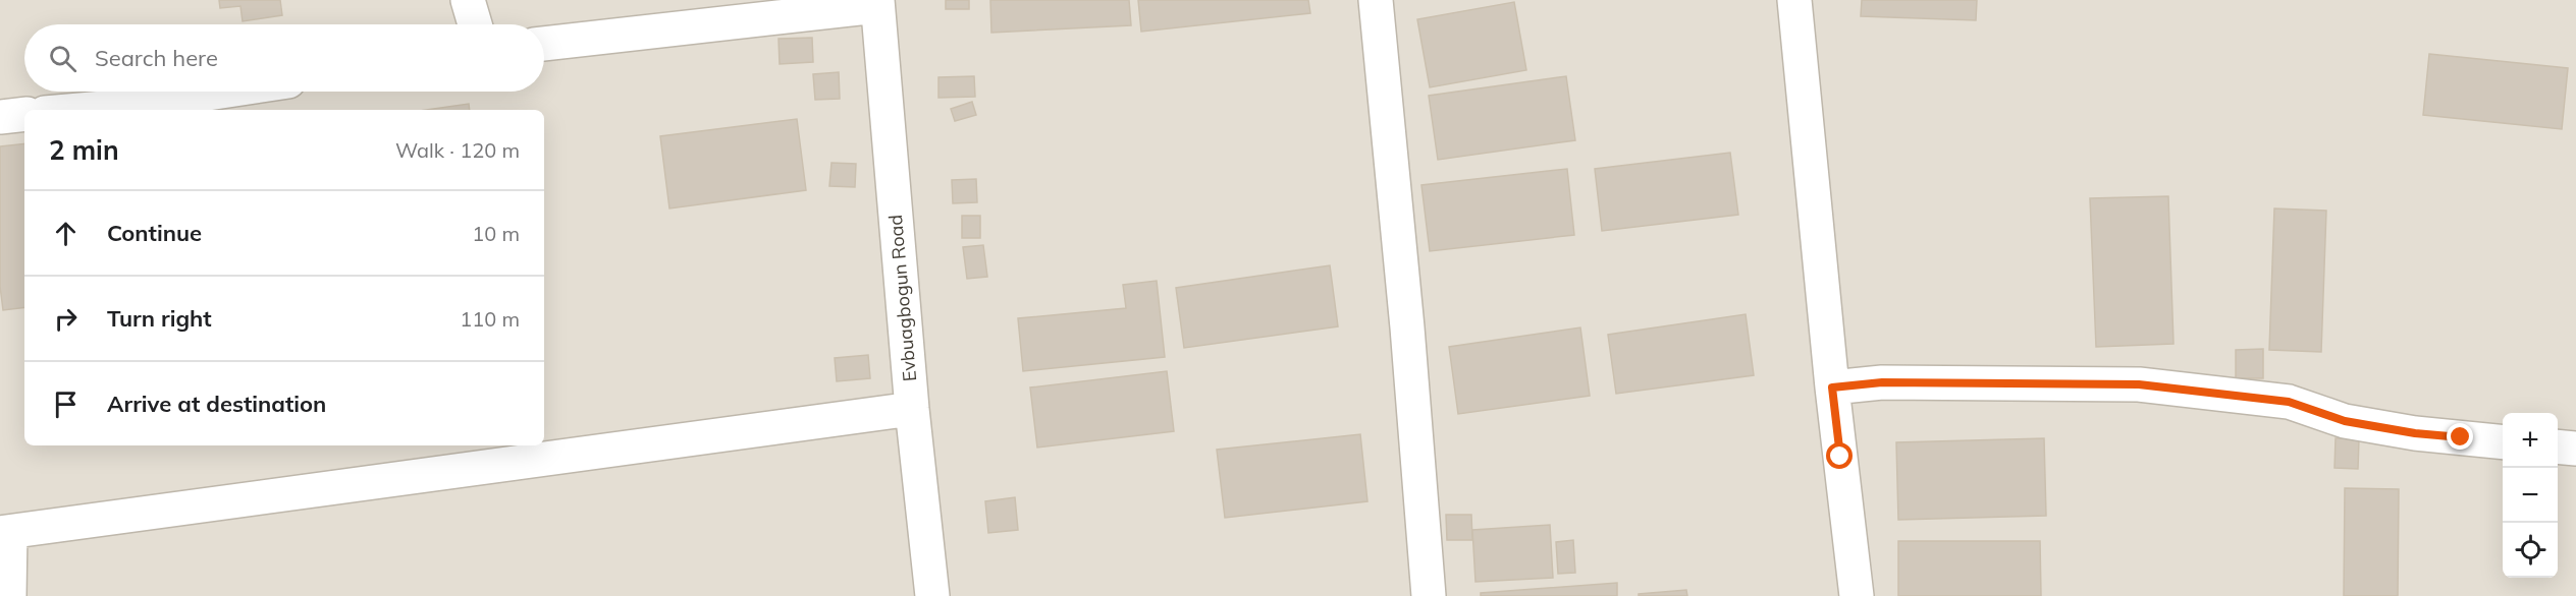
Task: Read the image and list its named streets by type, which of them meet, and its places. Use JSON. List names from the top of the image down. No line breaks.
{"streets":{"street":["Evbuagbogun Road"]},"page":{"search":"Search here","heading":["2 min","Walk · 120 m"],"list":[["Continue","10 m"],["Turn right","110 m"],"Arrive at destination"],"map_buttons":["+","−"]}}
